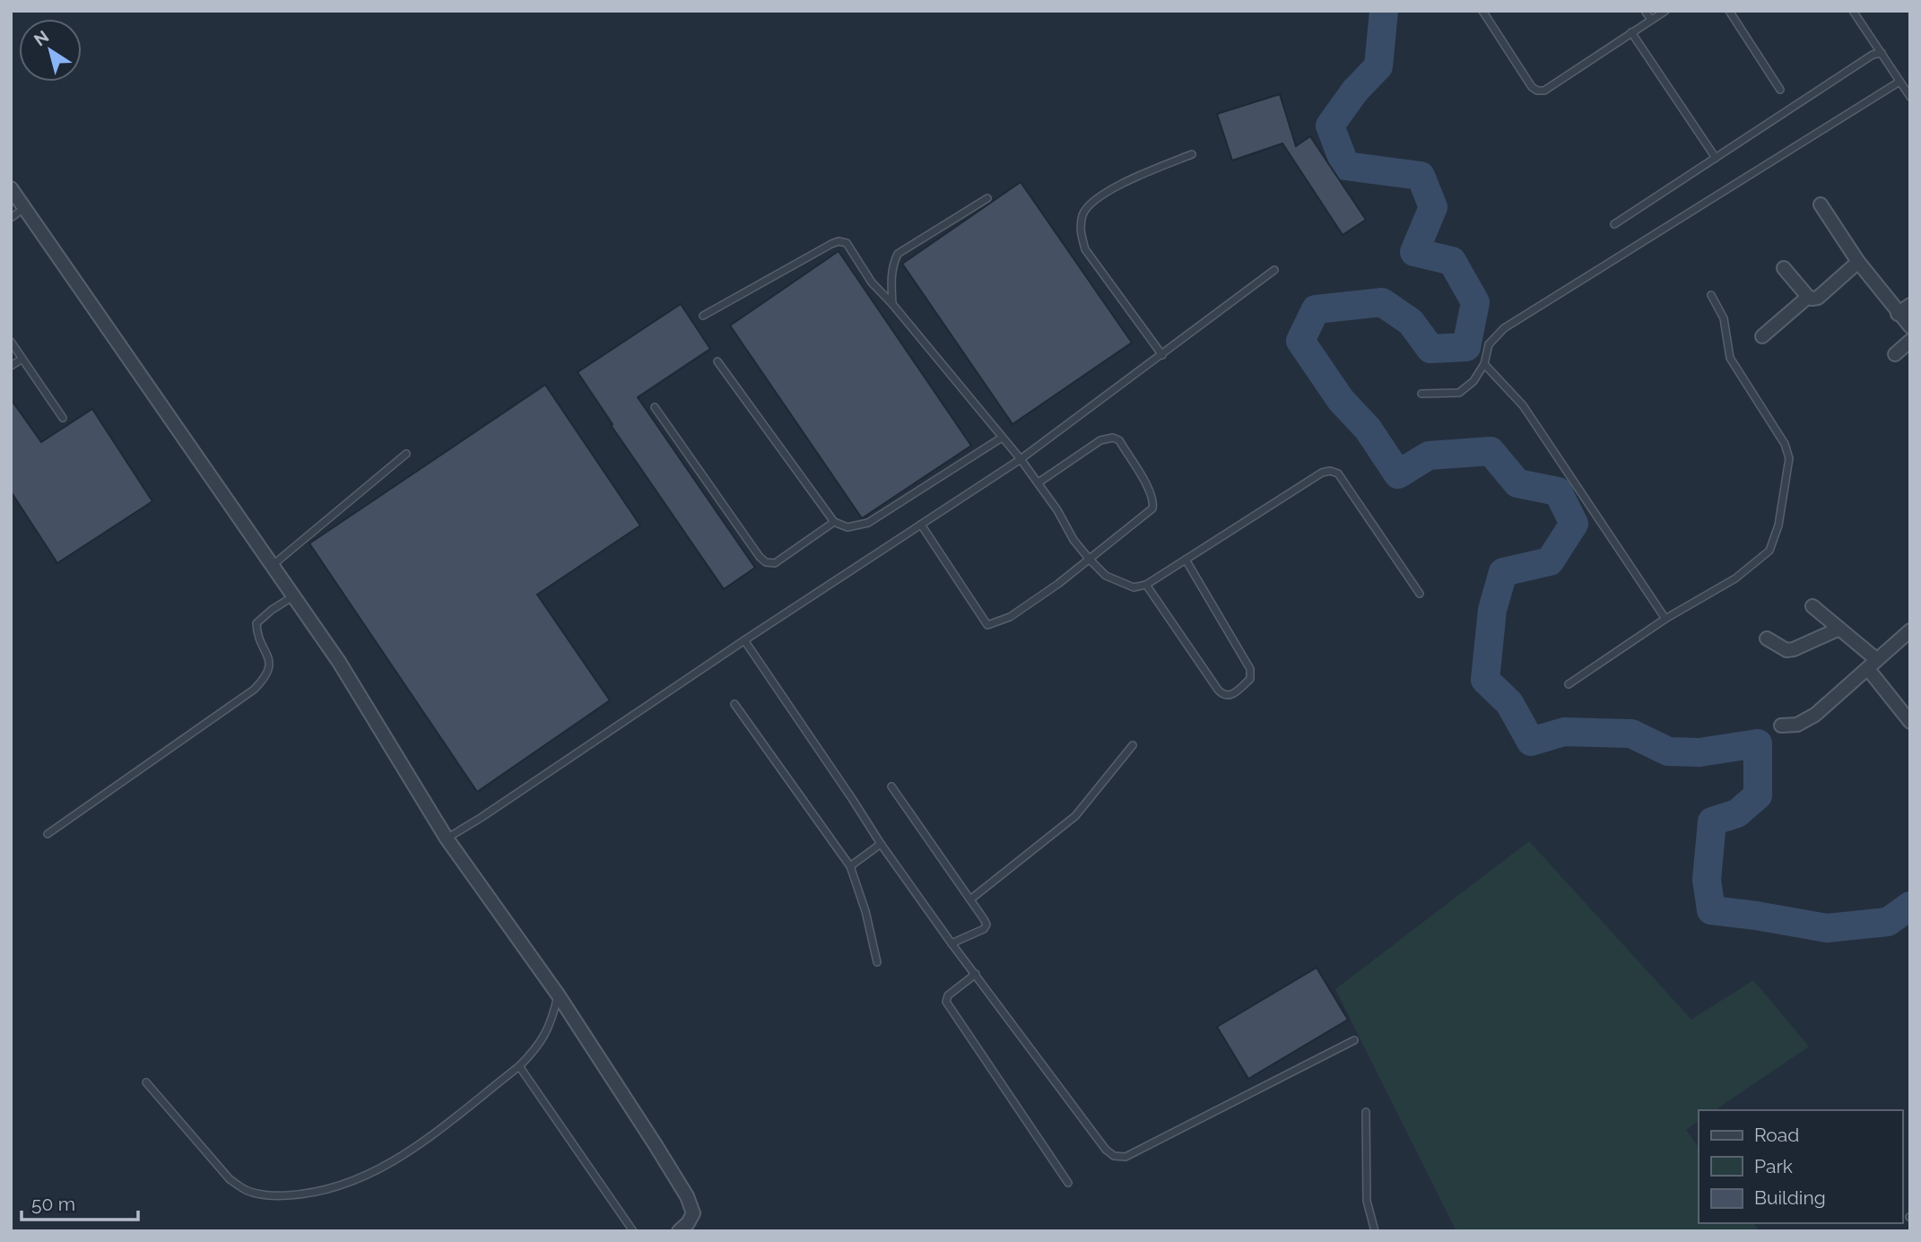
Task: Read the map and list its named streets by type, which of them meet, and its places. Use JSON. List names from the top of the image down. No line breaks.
{"legend":["Road","Park","Building"],"scale_bar":"50 m","north":"top left"}
